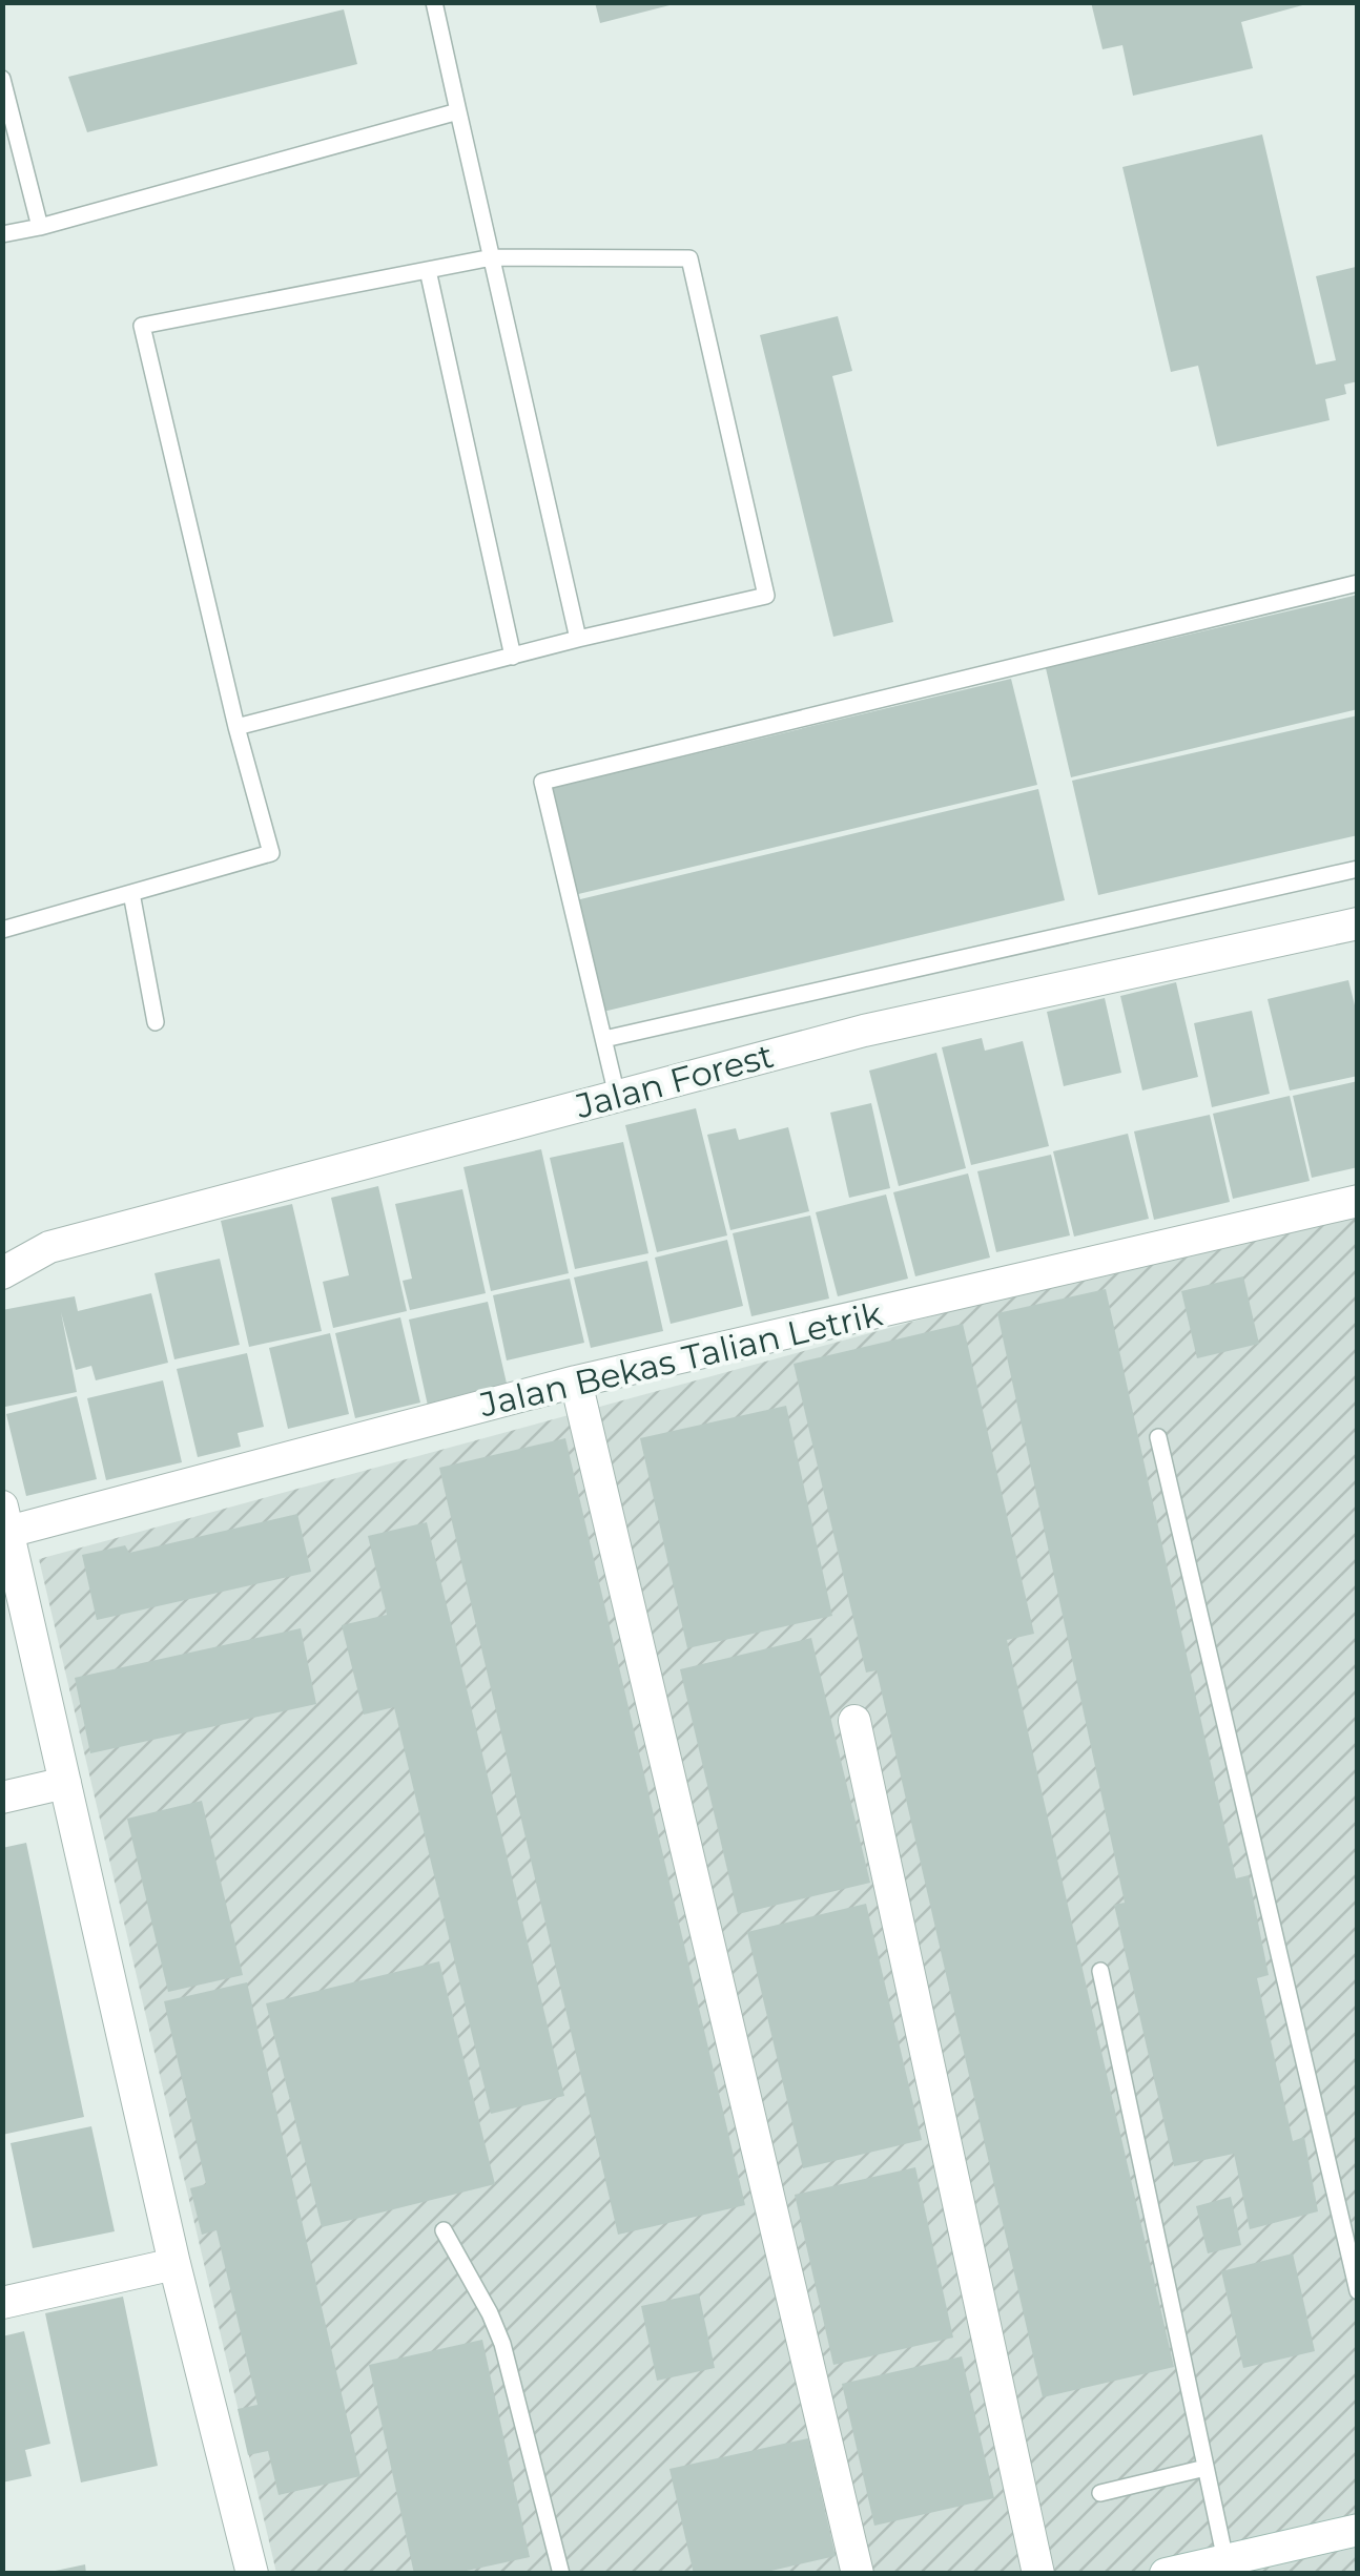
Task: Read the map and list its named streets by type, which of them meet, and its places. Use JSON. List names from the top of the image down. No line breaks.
{"streets":{"street":["Jalan Forest","Jalan Bekas Talian Letrik"]}}
